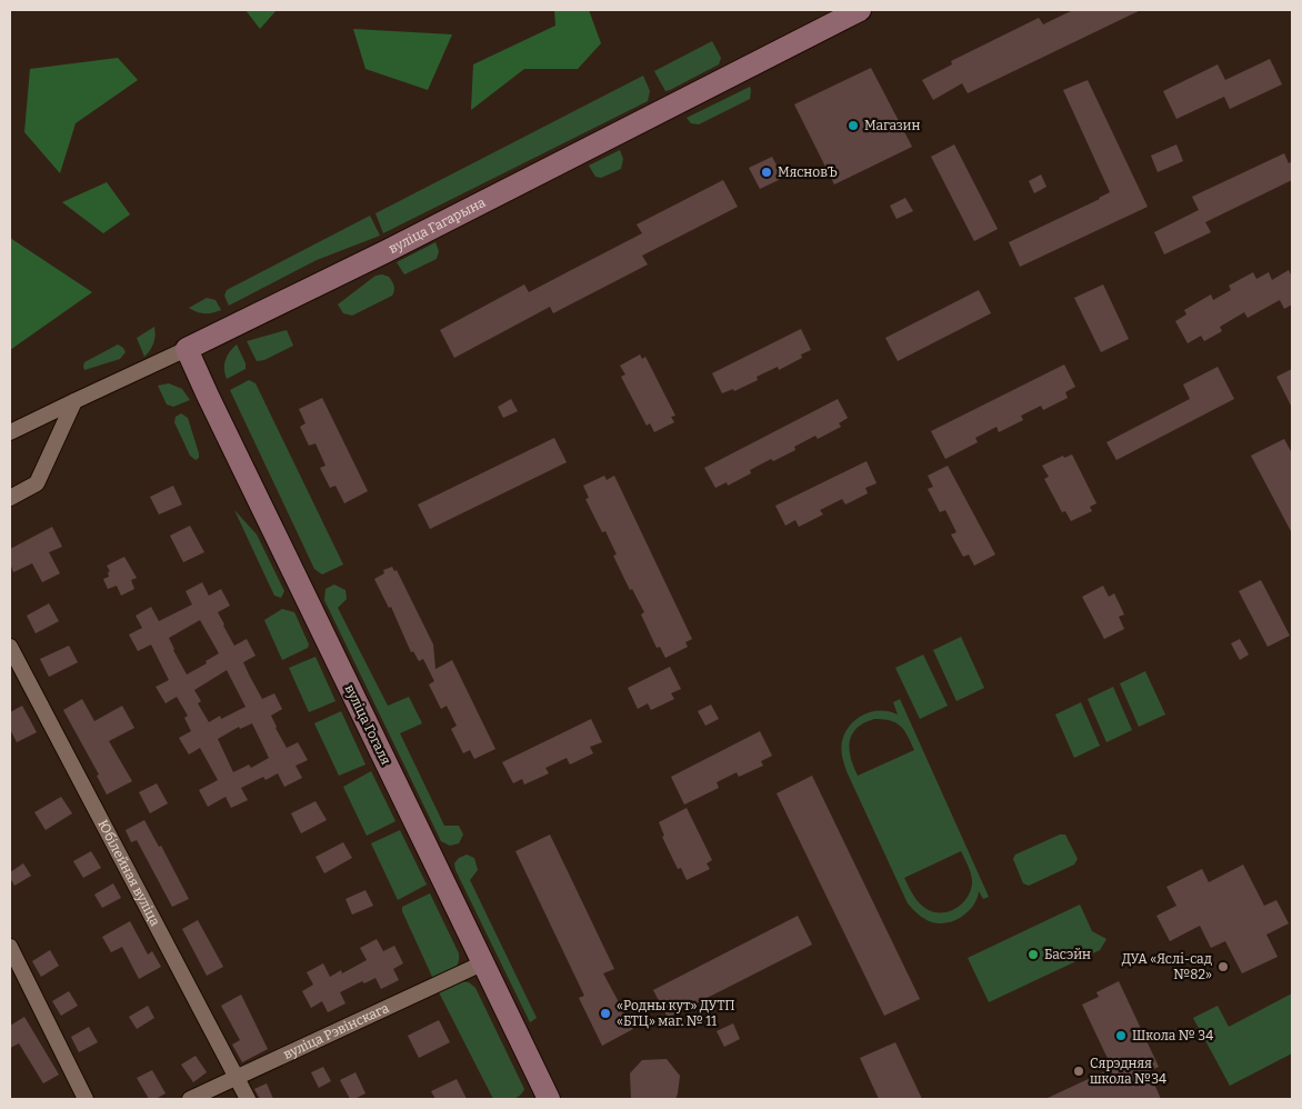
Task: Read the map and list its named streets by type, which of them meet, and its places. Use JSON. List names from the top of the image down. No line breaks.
{"streets":{"main road":["вуліца Гагарына","вуліца Гогаля"],"street":["Юбілейная вуліца","вуліца Рэвінскага"]},"crossings":[["вуліца Гагарына","вуліца Гогаля"],["вуліца Гогаля","вуліца Рэвінскага"],["Юбілейная вуліца","вуліца Рэвінскага"]],"places":["Магазин","МясновЪ","Басэйн","ДУА «Яслі-сад №82»","«Родны кут» ДУТП «БТЦ» маг. № 11","Школа № 34","Сярэдняя школа №34"]}
